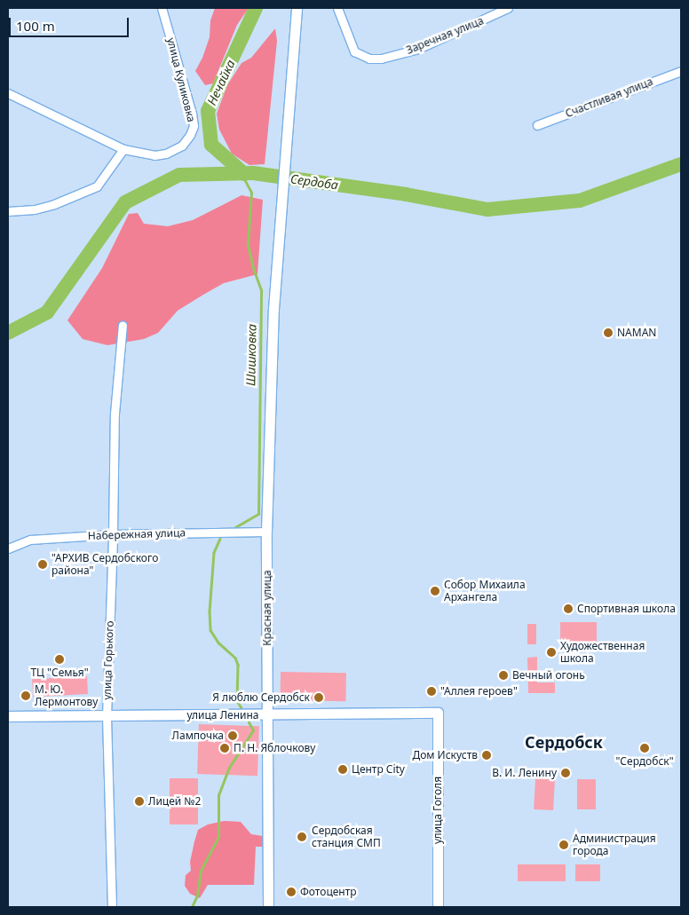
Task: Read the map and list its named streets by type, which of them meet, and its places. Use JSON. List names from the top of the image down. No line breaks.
{"streets":{"street":["Заречная улица","улица Куликовка","Счастливая улица","Набережная улица","Красная улица","улица Горького","улица Ленина","улица Гоголя"]},"crossings":[["Набережная улица","Красная улица"],["Набережная улица","улица Горького"],["Красная улица","улица Ленина"],["улица Горького","улица Ленина"],["улица Ленина","улица Гоголя"]],"districts":["Сердобск"],"water":["Нечайка","Сердоба","Шишковка"],"places":["NAMAN","\"АРХИВ Сердобского района\"","Собор Михаила Архангела","Спортивная школа","Художественная школа","ТЦ \"Семья\"","Вечный огонь","\"Аллея героев\"","М. Ю. Лермонтову","Я люблю Сердобск","Лампочка","П. Н. Яблочкову","\"Сердобск\"","Дом Искуств","Центр City","В. И. Ленину","Лицей №2","Сердобская станция СМП","Администрация города","Фотоцентр"],"scale_bar":"100 m"}
